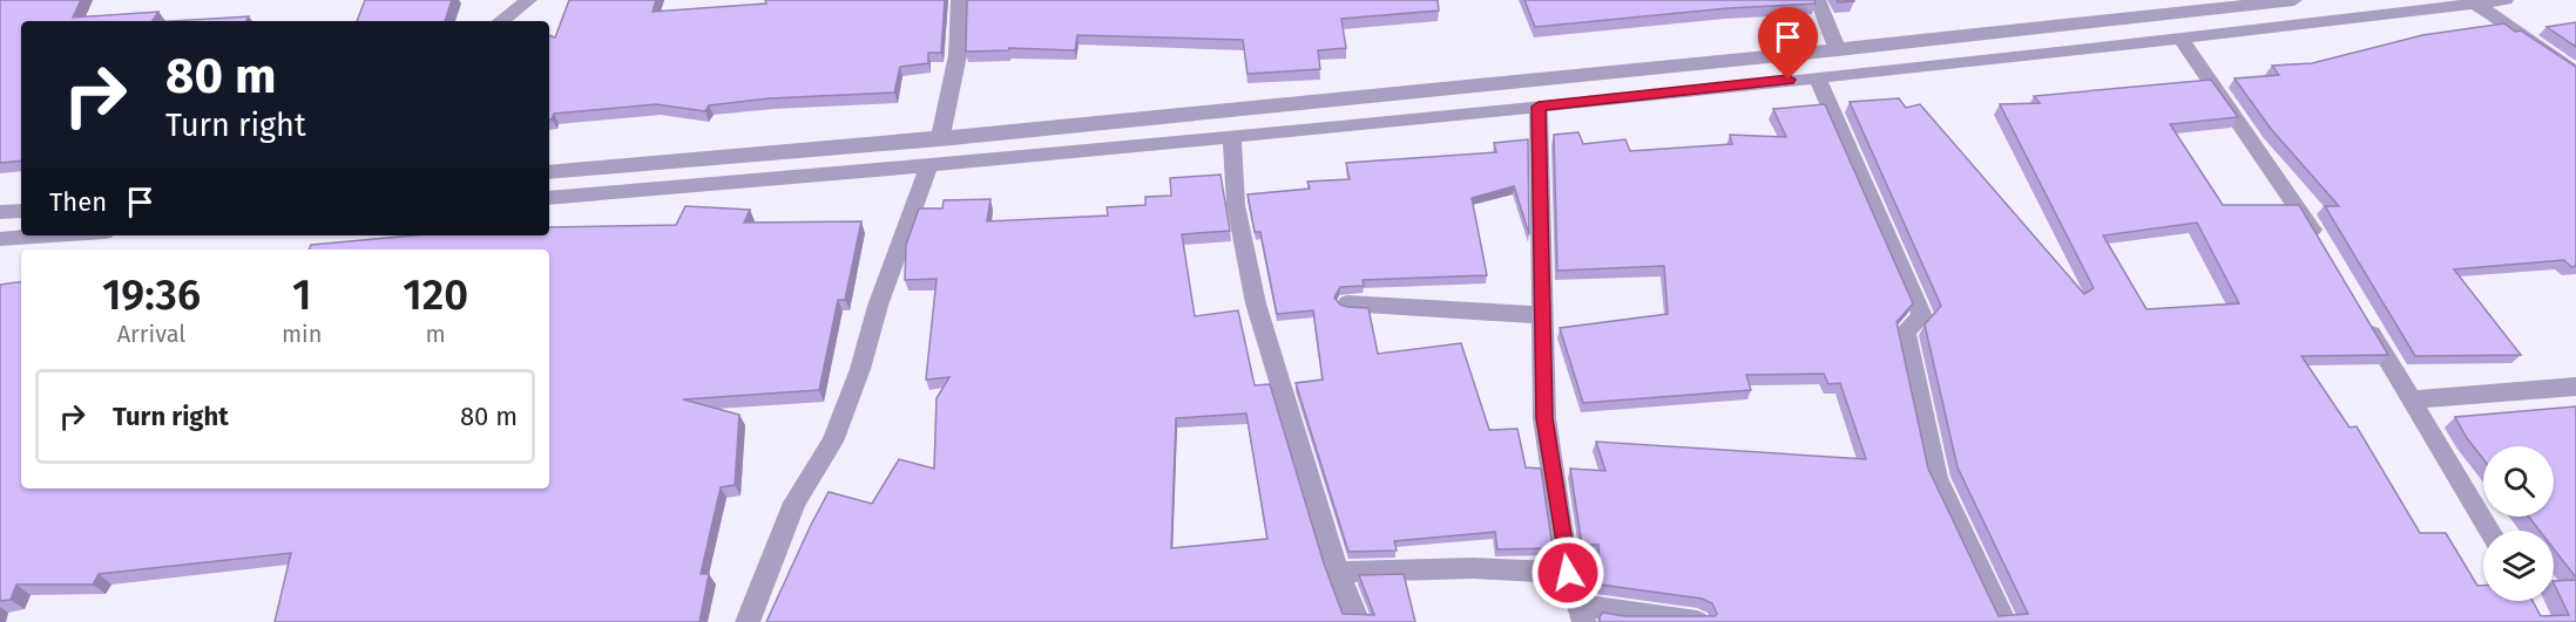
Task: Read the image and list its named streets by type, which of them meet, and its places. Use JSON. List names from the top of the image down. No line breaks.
{"page":{"turn":["80 m","Turn right"],"then":"Then","eta":["19:36","Arrival","1","min","120","m"],"list":[{"name":"Turn right","value":"80 m"}]}}
